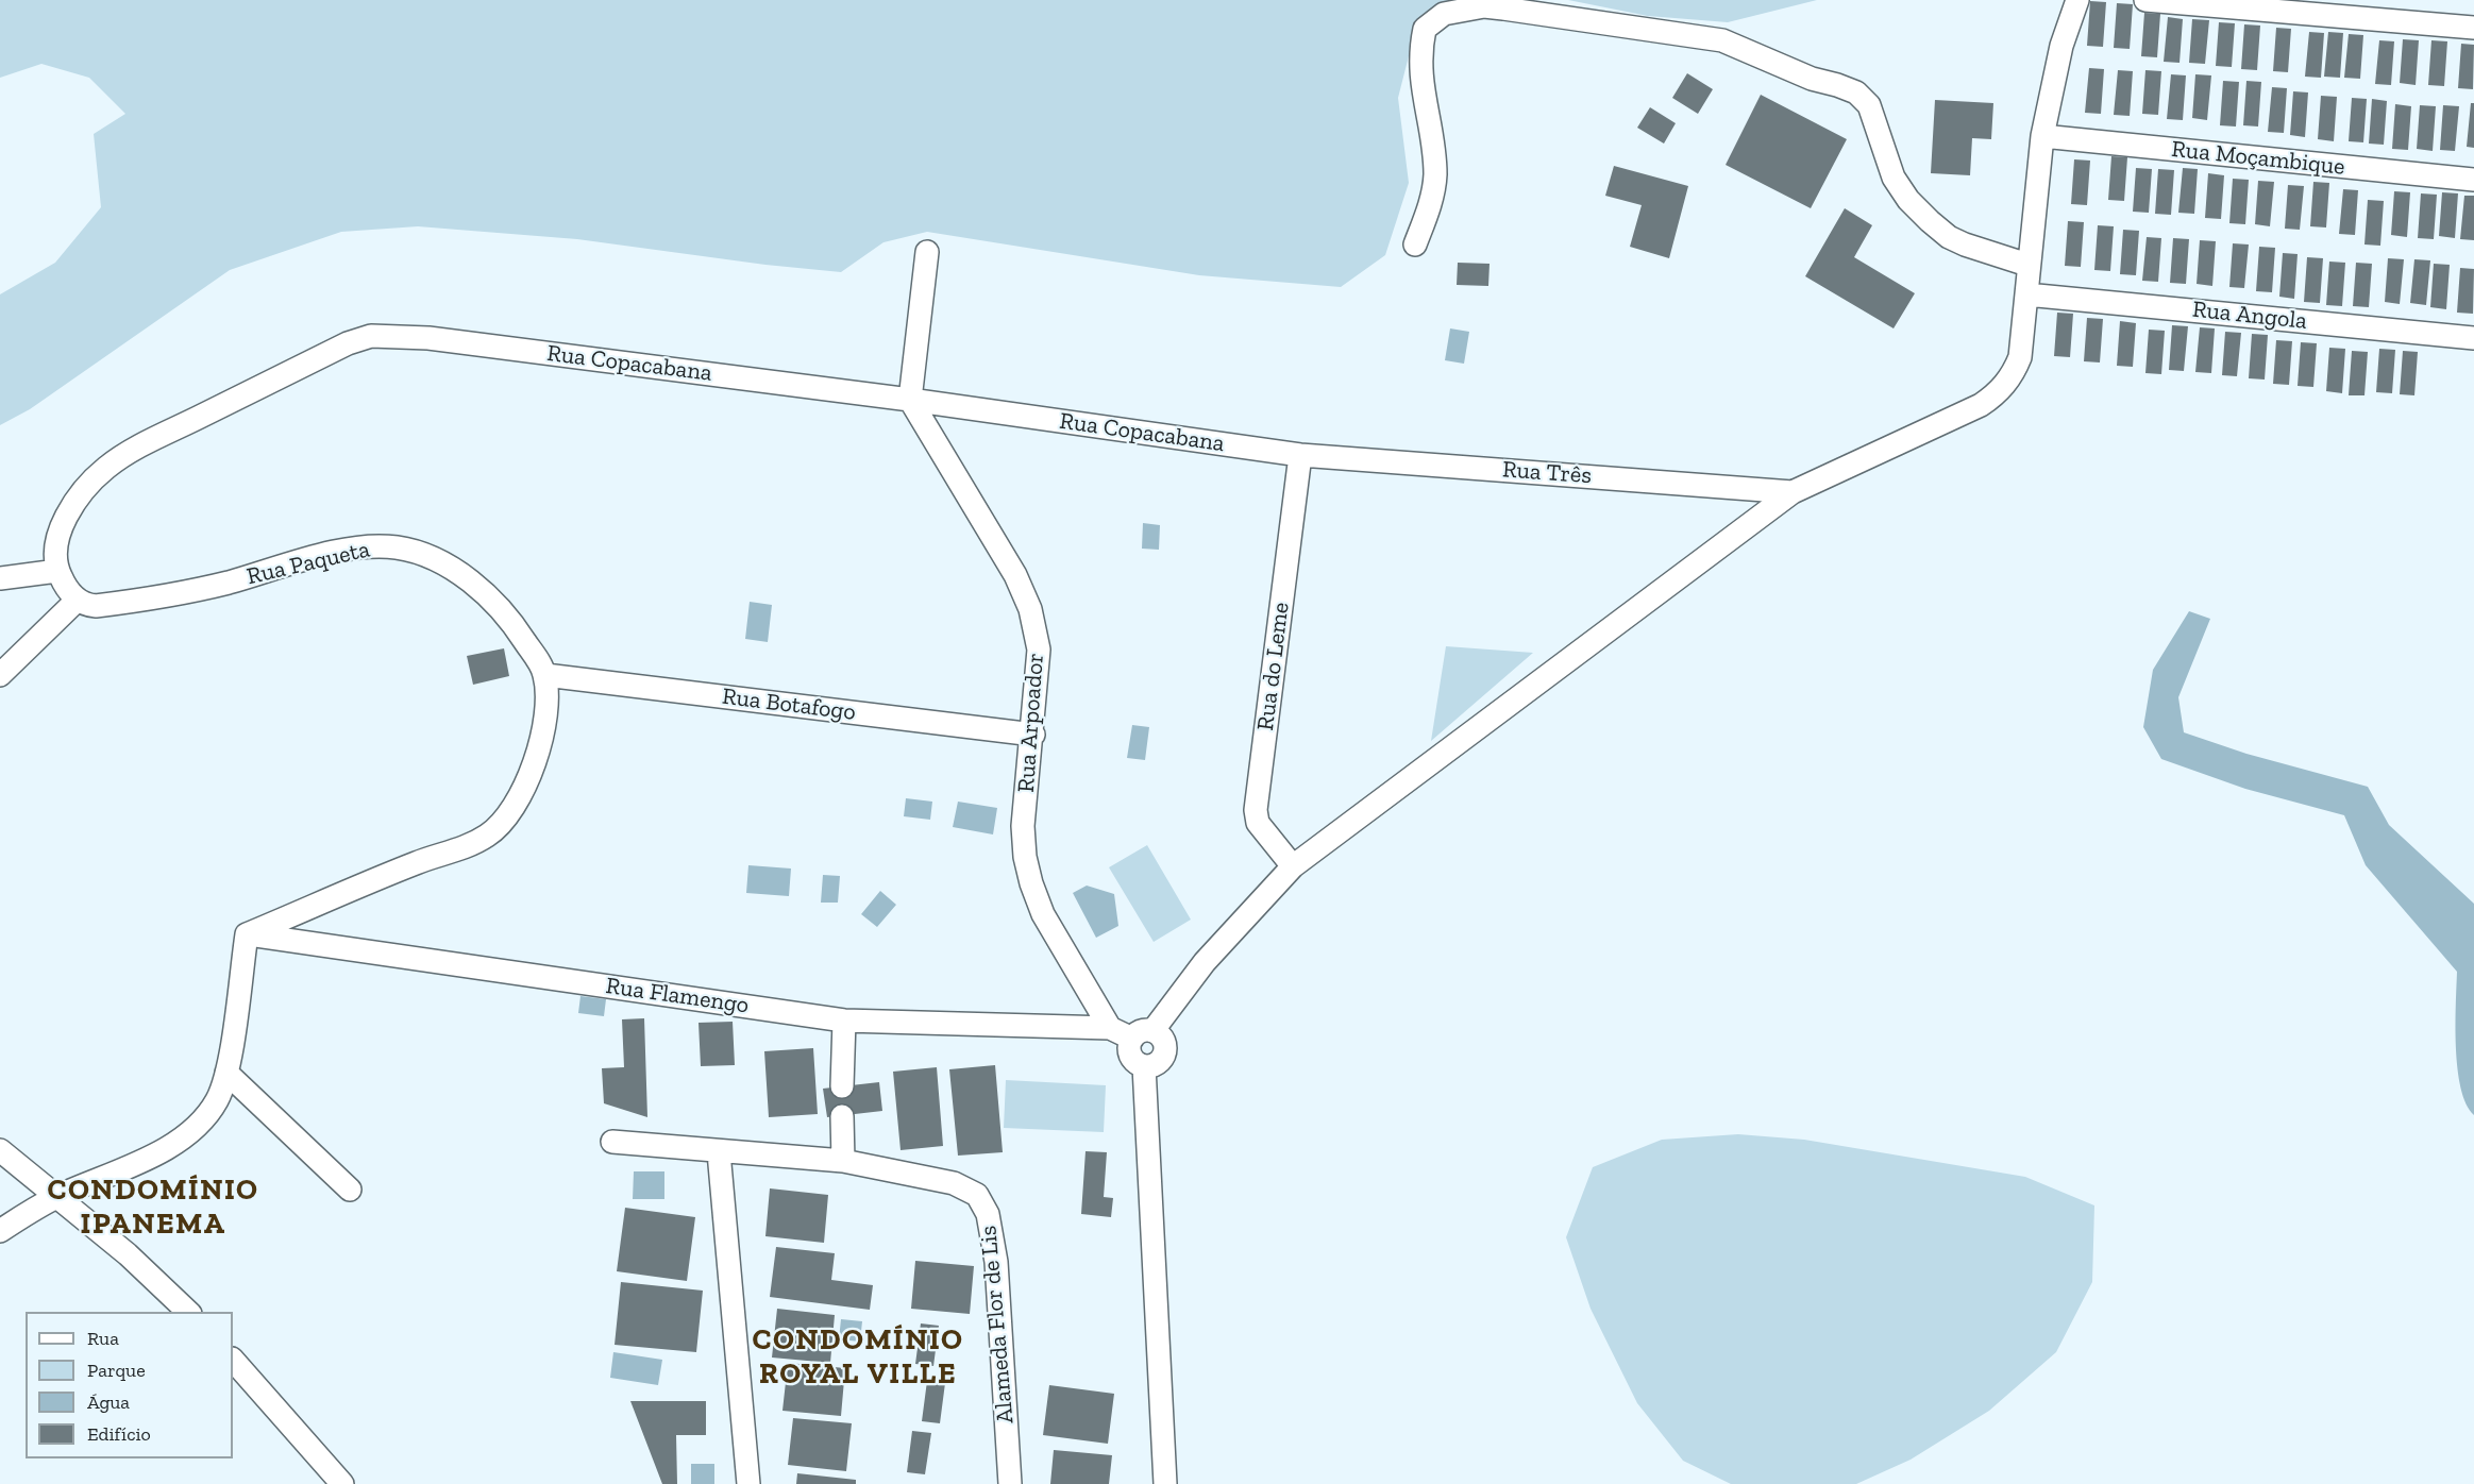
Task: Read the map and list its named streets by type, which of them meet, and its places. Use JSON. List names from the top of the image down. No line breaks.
{"streets":{"street":["Rua Moçambique","Rua Angola","Rua Copacabana","Rua Três","Rua Paqueta","Rua do Leme","Rua Botafogo","Rua Arpoador","Rua Flamengo","Alameda Flor de Lis"]},"crossings":[["Rua Copacabana","Rua Três"],["Rua Copacabana","Rua do Leme"],["Rua Copacabana","Rua Arpoador"],["Rua Três","Rua do Leme"],["Rua Paqueta","Rua Botafogo"],["Rua Botafogo","Rua Arpoador"],["Rua Arpoador","Rua Flamengo"]],"districts":["CONDOMÍNIO IPANEMA","CONDOMÍNIO ROYAL VILLE"],"legend":["Rua","Parque","Água","Edifício"]}
